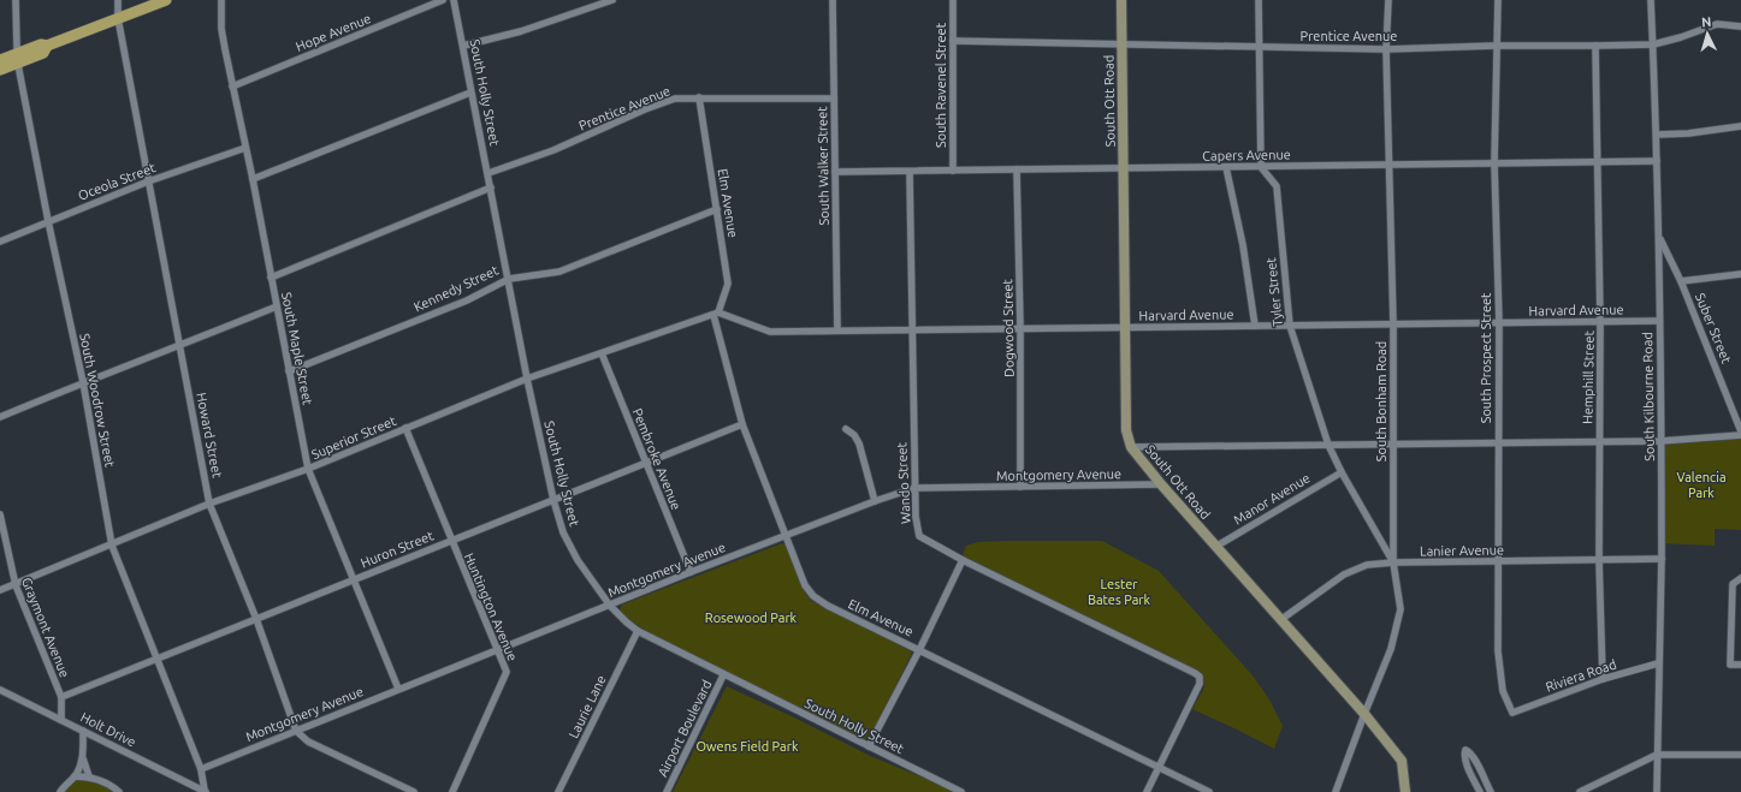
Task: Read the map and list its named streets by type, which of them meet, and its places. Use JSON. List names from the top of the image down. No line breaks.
{"streets":{"street":["Hope Avenue","Prentice Avenue","South Ravenel Street","South Holly Street","South Ott Road","Capers Avenue","South Walker Street","Oceola Street","Elm Avenue","Kennedy Street","Tyler Street","Harvard Avenue","Dogwood Street","Suber Street","South Maple Street","South Prospect Street","Hemphill Street","South Kilbourne Road","South Woodrow Street","South Bonham Road","Howard Street","Superior Street","Pembroke Avenue","Montgomery Avenue","Wando Street","Manor Avenue","Huron Street","Lanier Avenue","Huntington Avenue","Graymont Avenue","Riviera Road","Laurie Lane","Airport Boulevard","Holt Drive"]},"crossings":[["Hope Avenue","South Maple Street"],["Prentice Avenue","South Ravenel Street"],["Prentice Avenue","South Holly Street"],["Prentice Avenue","South Ott Road"],["Prentice Avenue","South Walker Street"],["Prentice Avenue","Elm Avenue"],["Prentice Avenue","South Prospect Street"],["Prentice Avenue","Hemphill Street"],["Prentice Avenue","South Kilbourne Road"],["Prentice Avenue","South Bonham Road"],["South Ravenel Street","Capers Avenue"],["South Holly Street","Kennedy Street"],["South Holly Street","Superior Street"],["South Holly Street","Montgomery Avenue"],["South Holly Street","Huron Street"],["South Holly Street","Laurie Lane"],["South Holly Street","Airport Boulevard"],["South Ott Road","Capers Avenue"],["South Ott Road","Harvard Avenue"],["South Ott Road","South Bonham Road"],["South Ott Road","Montgomery Avenue"],["South Ott Road","Manor Avenue"],["South Ott Road","Lanier Avenue"],["Capers Avenue","South Walker Street"],["Capers Avenue","Tyler Street"],["Capers Avenue","Dogwood Street"],["Capers Avenue","South Prospect Street"],["Capers Avenue","Hemphill Street"],["Capers Avenue","South Kilbourne Road"],["Capers Avenue","South Bonham Road"],["Capers Avenue","Wando Street"],["South Walker Street","Harvard Avenue"],["Oceola Street","South Maple Street"],["Oceola Street","South Woodrow Street"],["Oceola Street","Howard Street"],["Elm Avenue","Kennedy Street"],["Elm Avenue","Harvard Avenue"],["Elm Avenue","Superior Street"],["Elm Avenue","Montgomery Avenue"],["Elm Avenue","Wando Street"],["Elm Avenue","Huron Street"],["Kennedy Street","South Maple Street"],["Tyler Street","Harvard Avenue"],["Tyler Street","South Bonham Road"],["Tyler Street","Manor Avenue"],["Tyler Street","Lanier Avenue"],["Harvard Avenue","Dogwood Street"],["Harvard Avenue","South Prospect Street"],["Harvard Avenue","Hemphill Street"],["Harvard Avenue","South Kilbourne Road"],["Harvard Avenue","South Bonham Road"],["Harvard Avenue","Superior Street"],["Harvard Avenue","Wando Street"],["Dogwood Street","Montgomery Avenue"],["Suber Street","South Kilbourne Road"],["South Maple Street","Superior Street"],["South Maple Street","Montgomery Avenue"],["South Maple Street","Huron Street"],["South Prospect Street","Lanier Avenue"],["South Prospect Street","Riviera Road"],["Hemphill Street","Lanier Avenue"],["Hemphill Street","Riviera Road"],["South Kilbourne Road","Lanier Avenue"],["South Kilbourne Road","Riviera Road"],["South Woodrow Street","Superior Street"],["South Woodrow Street","Montgomery Avenue"],["South Woodrow Street","Huron Street"],["South Woodrow Street","Holt Drive"],["South Bonham Road","Lanier Avenue"],["Howard Street","Superior Street"],["Howard Street","Montgomery Avenue"],["Howard Street","Huron Street"],["Superior Street","Pembroke Avenue"],["Superior Street","Huntington Avenue"],["Superior Street","Graymont Avenue"],["Pembroke Avenue","Montgomery Avenue"],["Pembroke Avenue","Huron Street"],["Montgomery Avenue","Wando Street"],["Montgomery Avenue","Huntington Avenue"],["Huron Street","Huntington Avenue"],["Huron Street","Graymont Avenue"],["Graymont Avenue","Holt Drive"]],"parks":["Valencia Park","Lester Bates Park","Rosewood Park","Owens Field Park"],"north":"top"}
